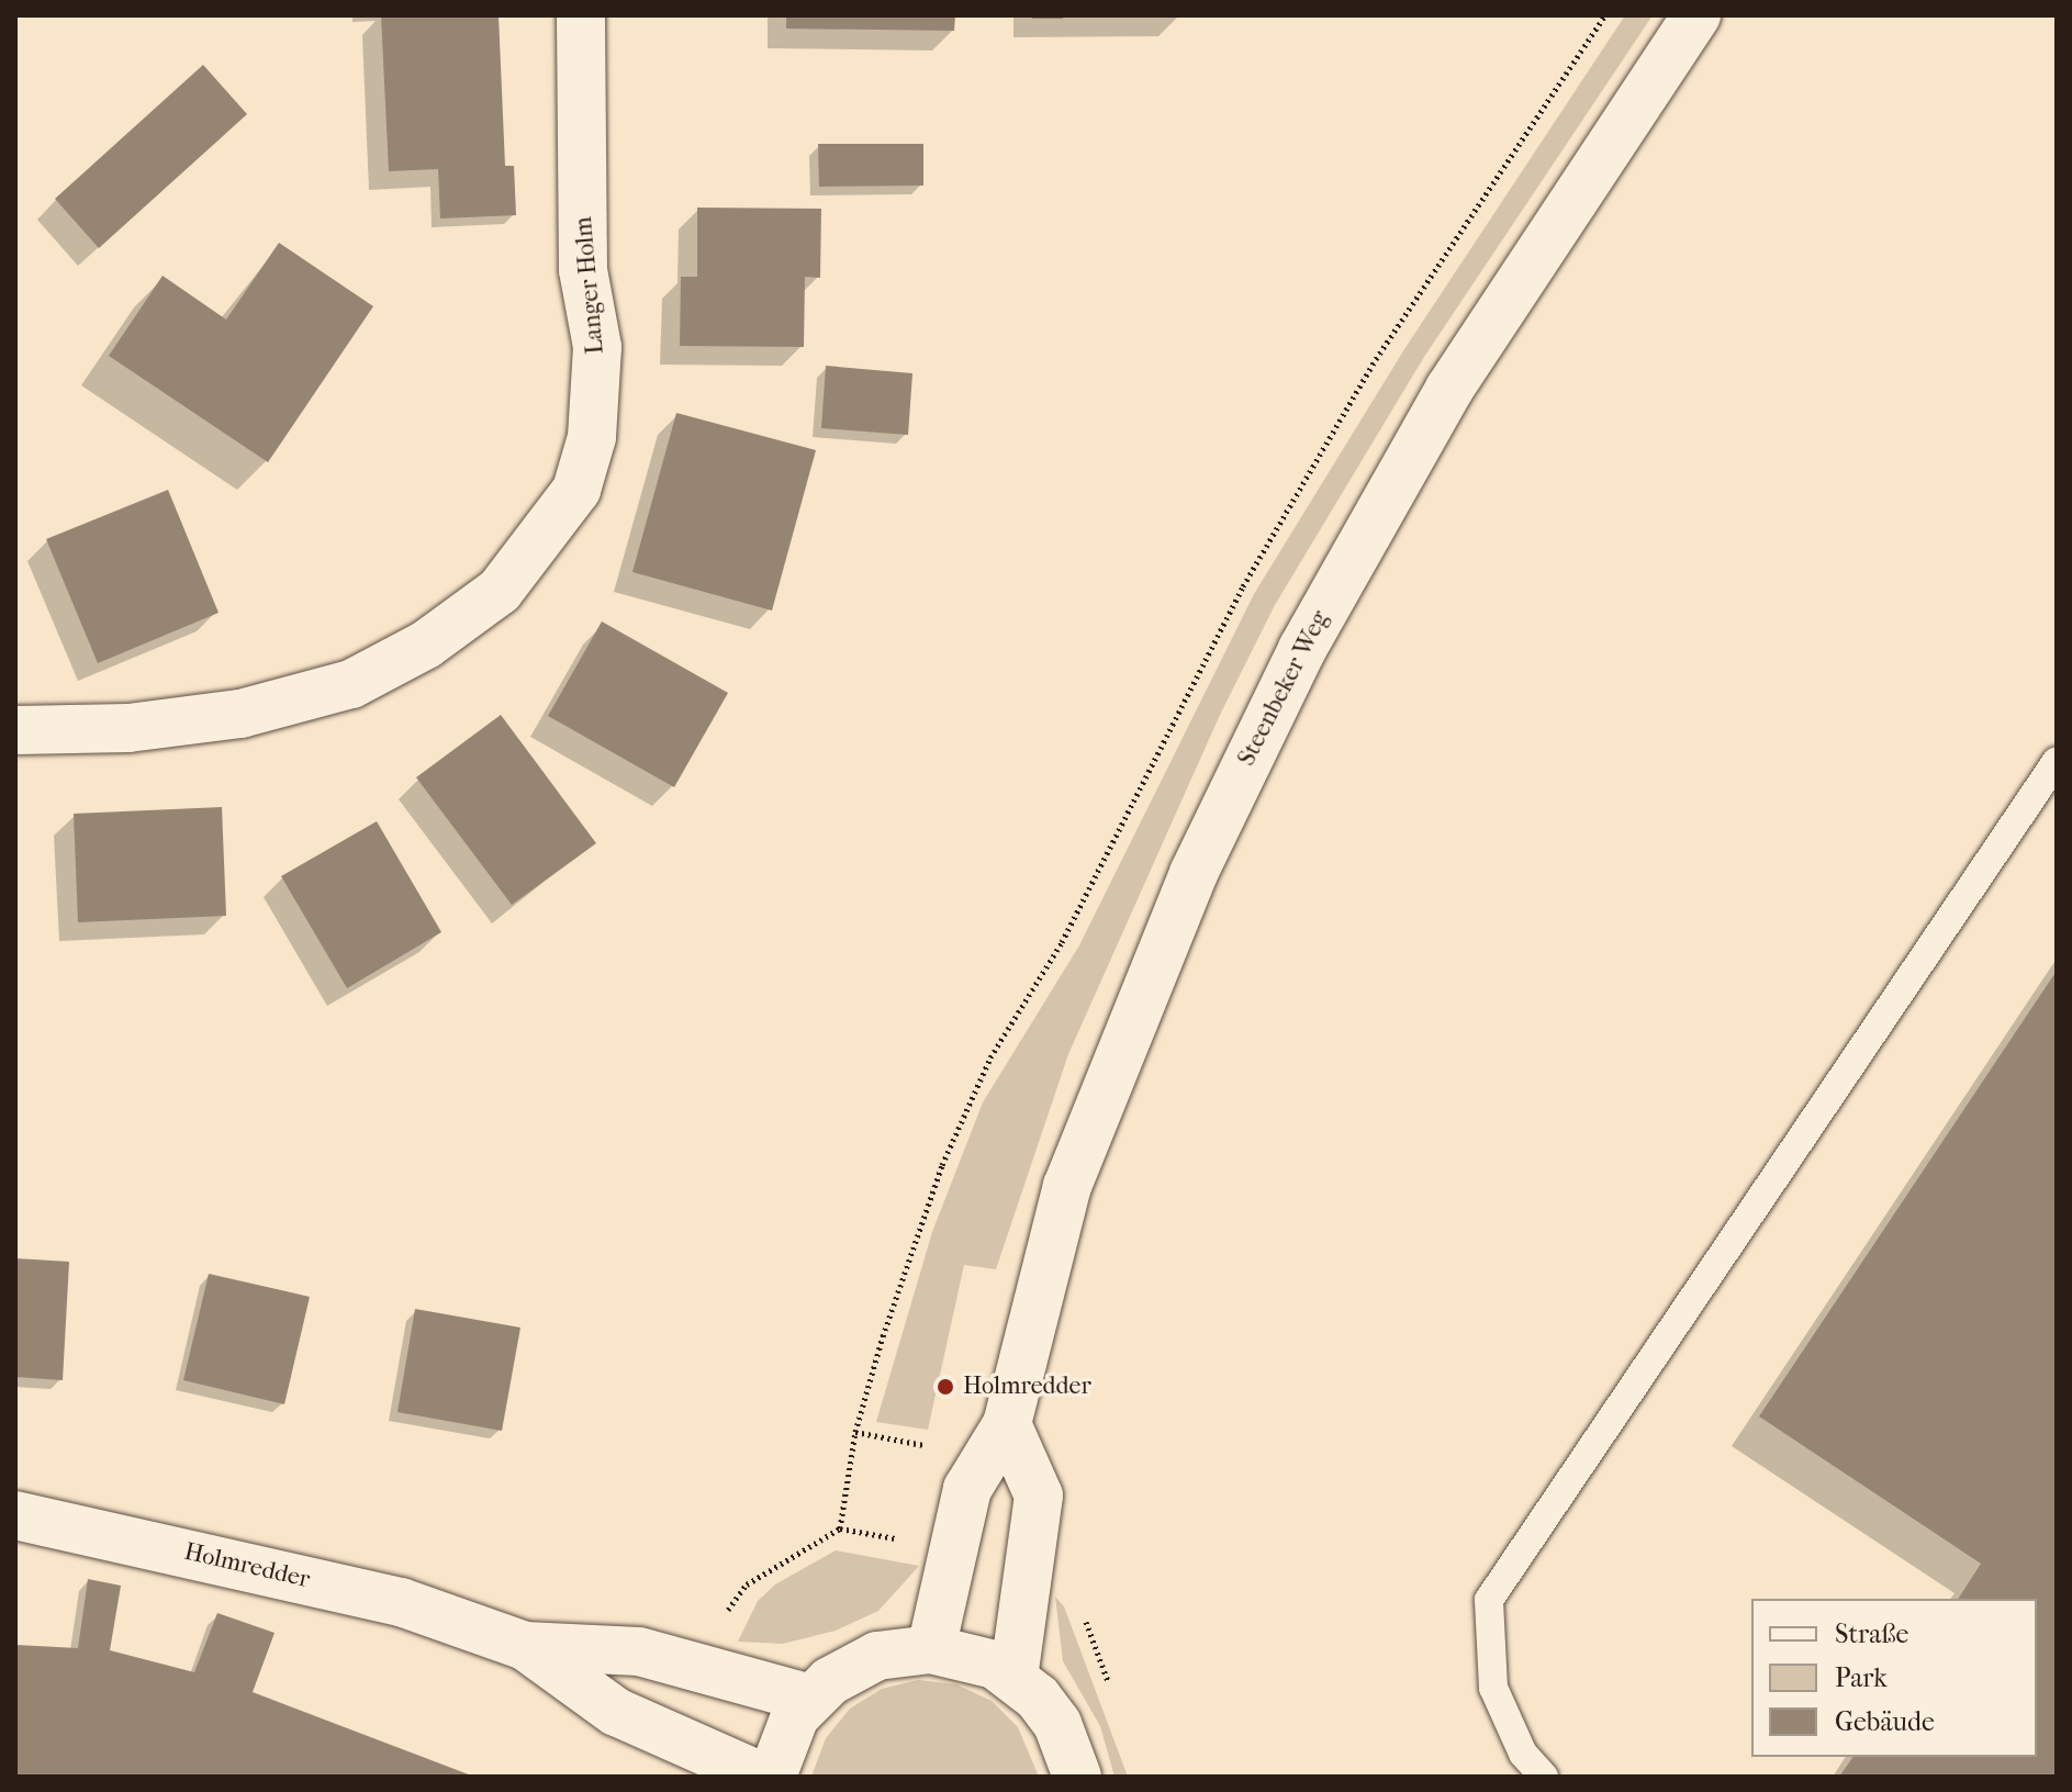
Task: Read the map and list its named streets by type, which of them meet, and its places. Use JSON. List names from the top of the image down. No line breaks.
{"streets":{"street":["Langer Holm","Steenbeker Weg","Holmredder"]},"places":["Holmredder"],"legend":["Straße","Park","Gebäude"]}
